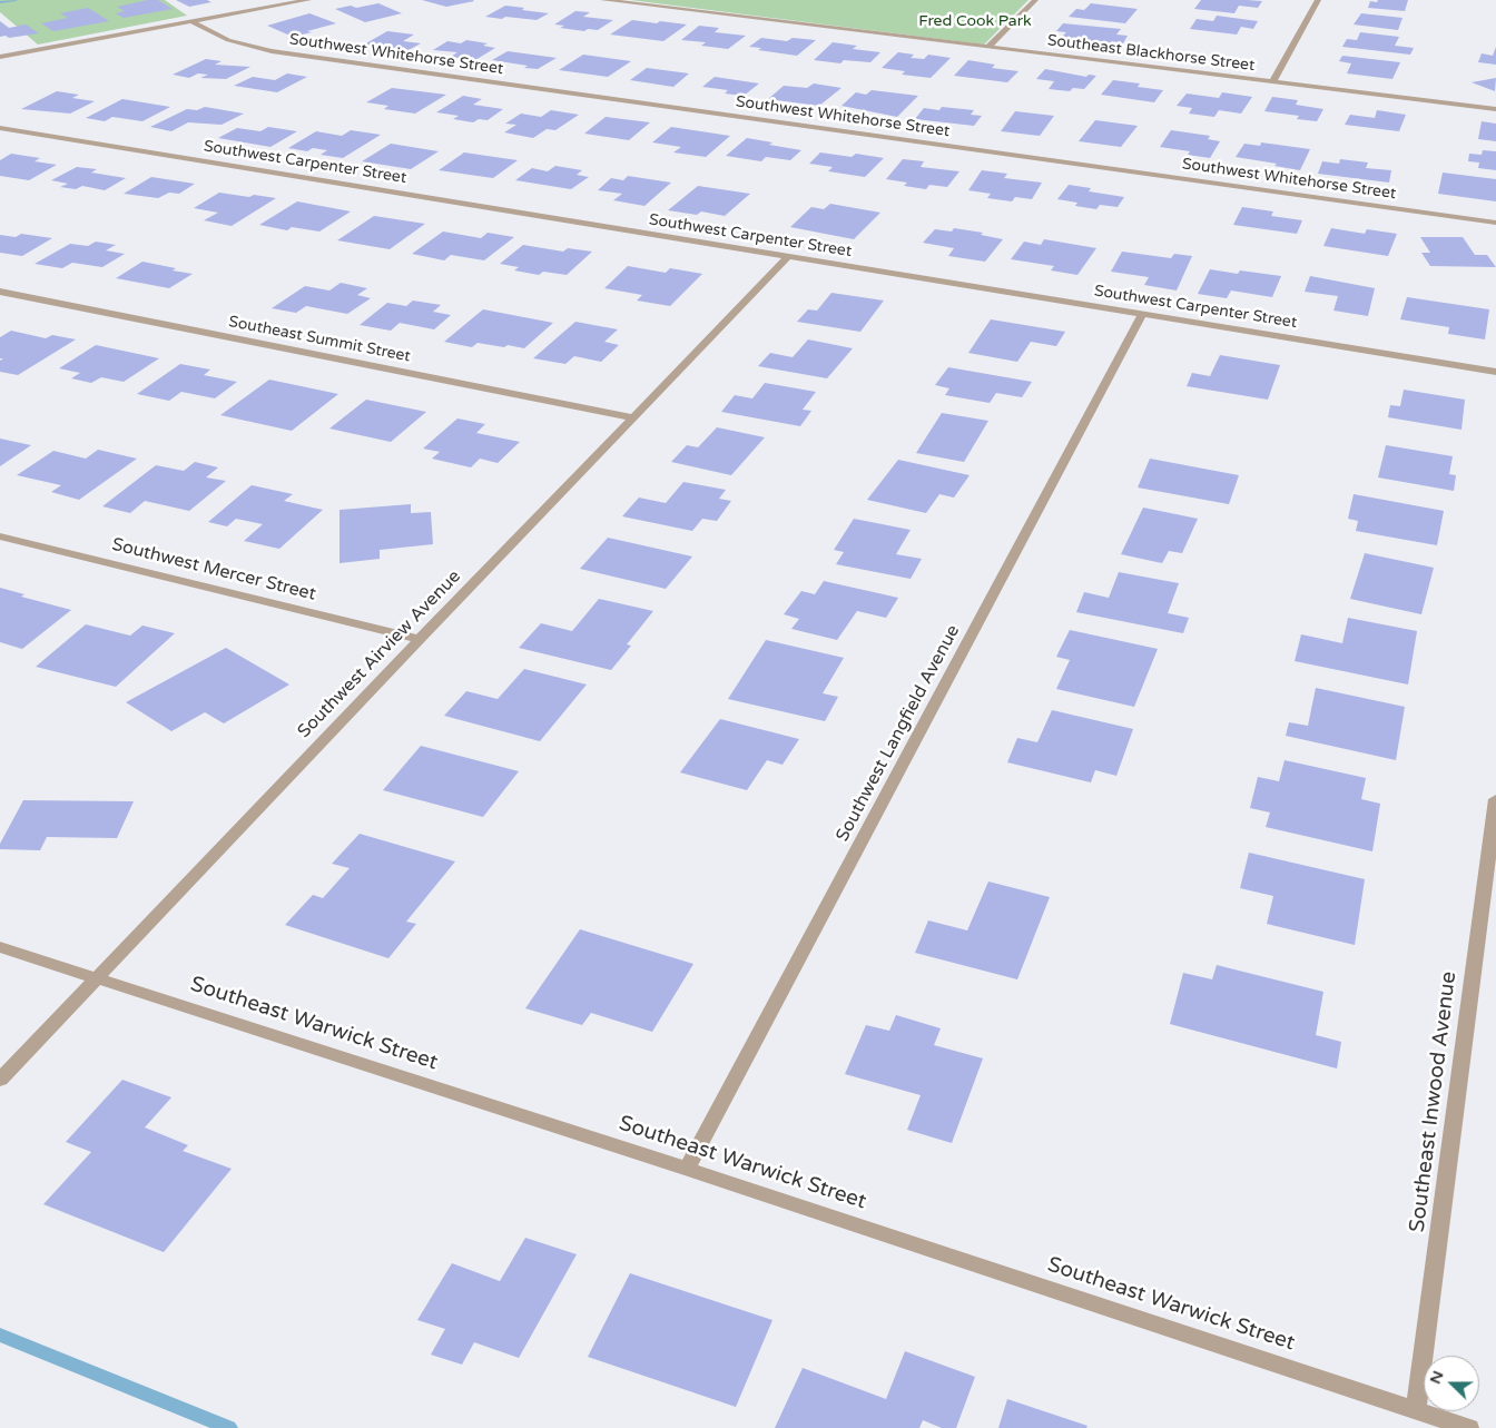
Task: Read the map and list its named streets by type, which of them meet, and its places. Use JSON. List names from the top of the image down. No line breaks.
{"streets":{"street":["Southeast Blackhorse Street","Southwest Whitehorse Street","Southwest Carpenter Street","Southeast Summit Street","Southwest Mercer Street","Southwest Airview Avenue","Southwest Langfield Avenue","Southeast Warwick Street","Southeast Inwood Avenue"]},"crossings":[["Southwest Carpenter Street","Southwest Airview Avenue"],["Southwest Carpenter Street","Southwest Langfield Avenue"],["Southeast Summit Street","Southwest Airview Avenue"],["Southwest Mercer Street","Southwest Airview Avenue"],["Southwest Airview Avenue","Southeast Warwick Street"],["Southwest Langfield Avenue","Southeast Warwick Street"],["Southeast Warwick Street","Southeast Inwood Avenue"]],"parks":["Fred Cook Park"],"north":"left"}
